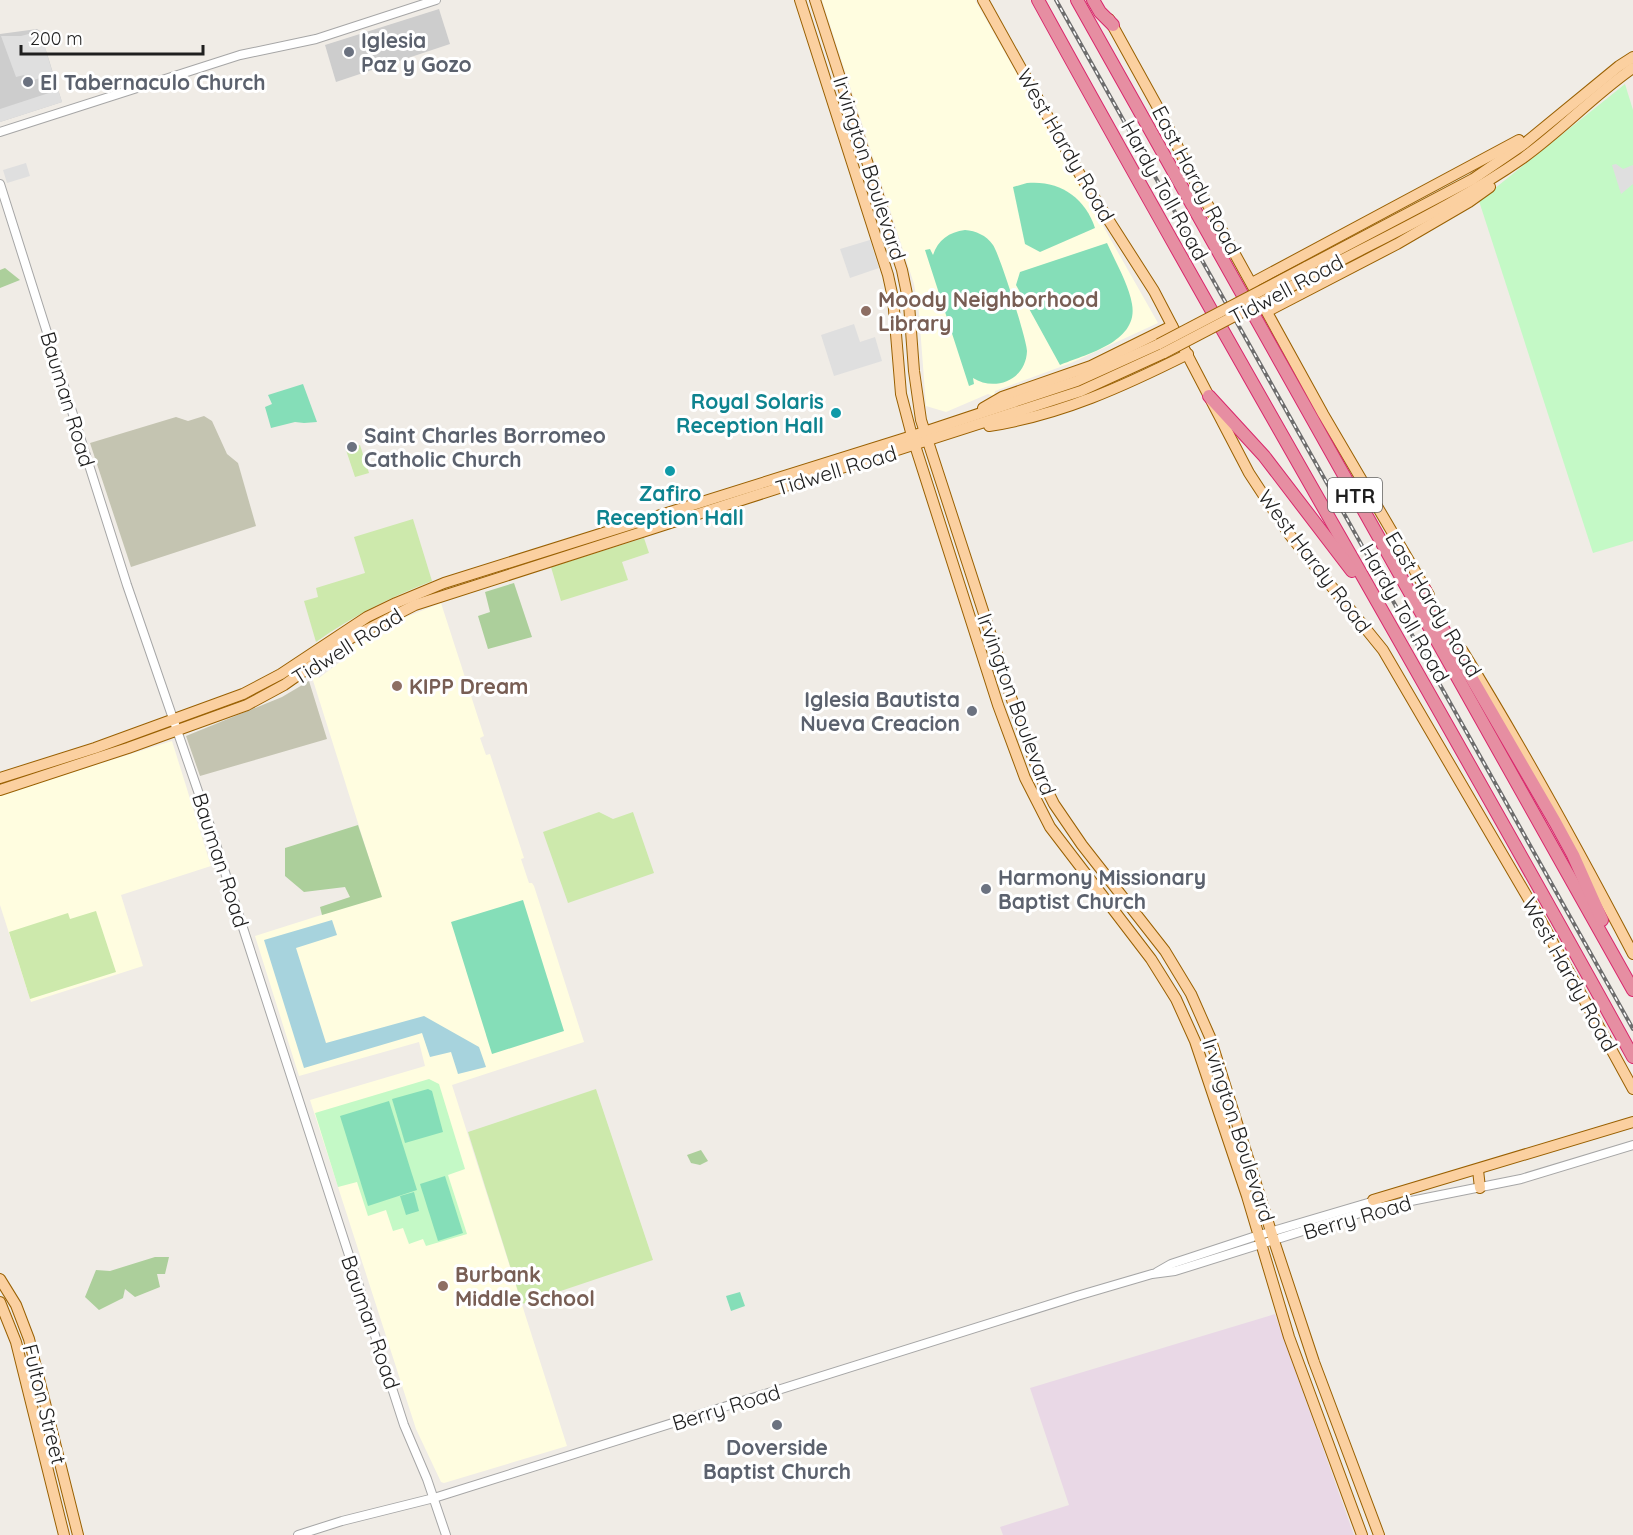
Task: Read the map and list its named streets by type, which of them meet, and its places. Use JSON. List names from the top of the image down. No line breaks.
{"streets":{"highway":["Hardy Toll Road","HTR"],"main road":["West Hardy Road","Irvington Boulevard","East Hardy Road","Tidwell Road","Fulton Street"],"street":["Bauman Road","Berry Road"]},"crossings":[["Irvington Boulevard","Tidwell Road"],["Irvington Boulevard","Berry Road"],["Tidwell Road","Bauman Road"],["Bauman Road","Berry Road"]],"places":["Iglesia Paz y Gozo","El Tabernaculo Church","Moody Neighborhood Library","Royal Solaris Reception Hall","Saint Charles Borromeo Catholic Church","Zafiro Reception Hall","KIPP Dream","Iglesia Bautista Nueva Creacion","Harmony Missionary Baptist Church","Burbank Middle School","Doverside Baptist Church"],"scale_bar":"200 m"}
